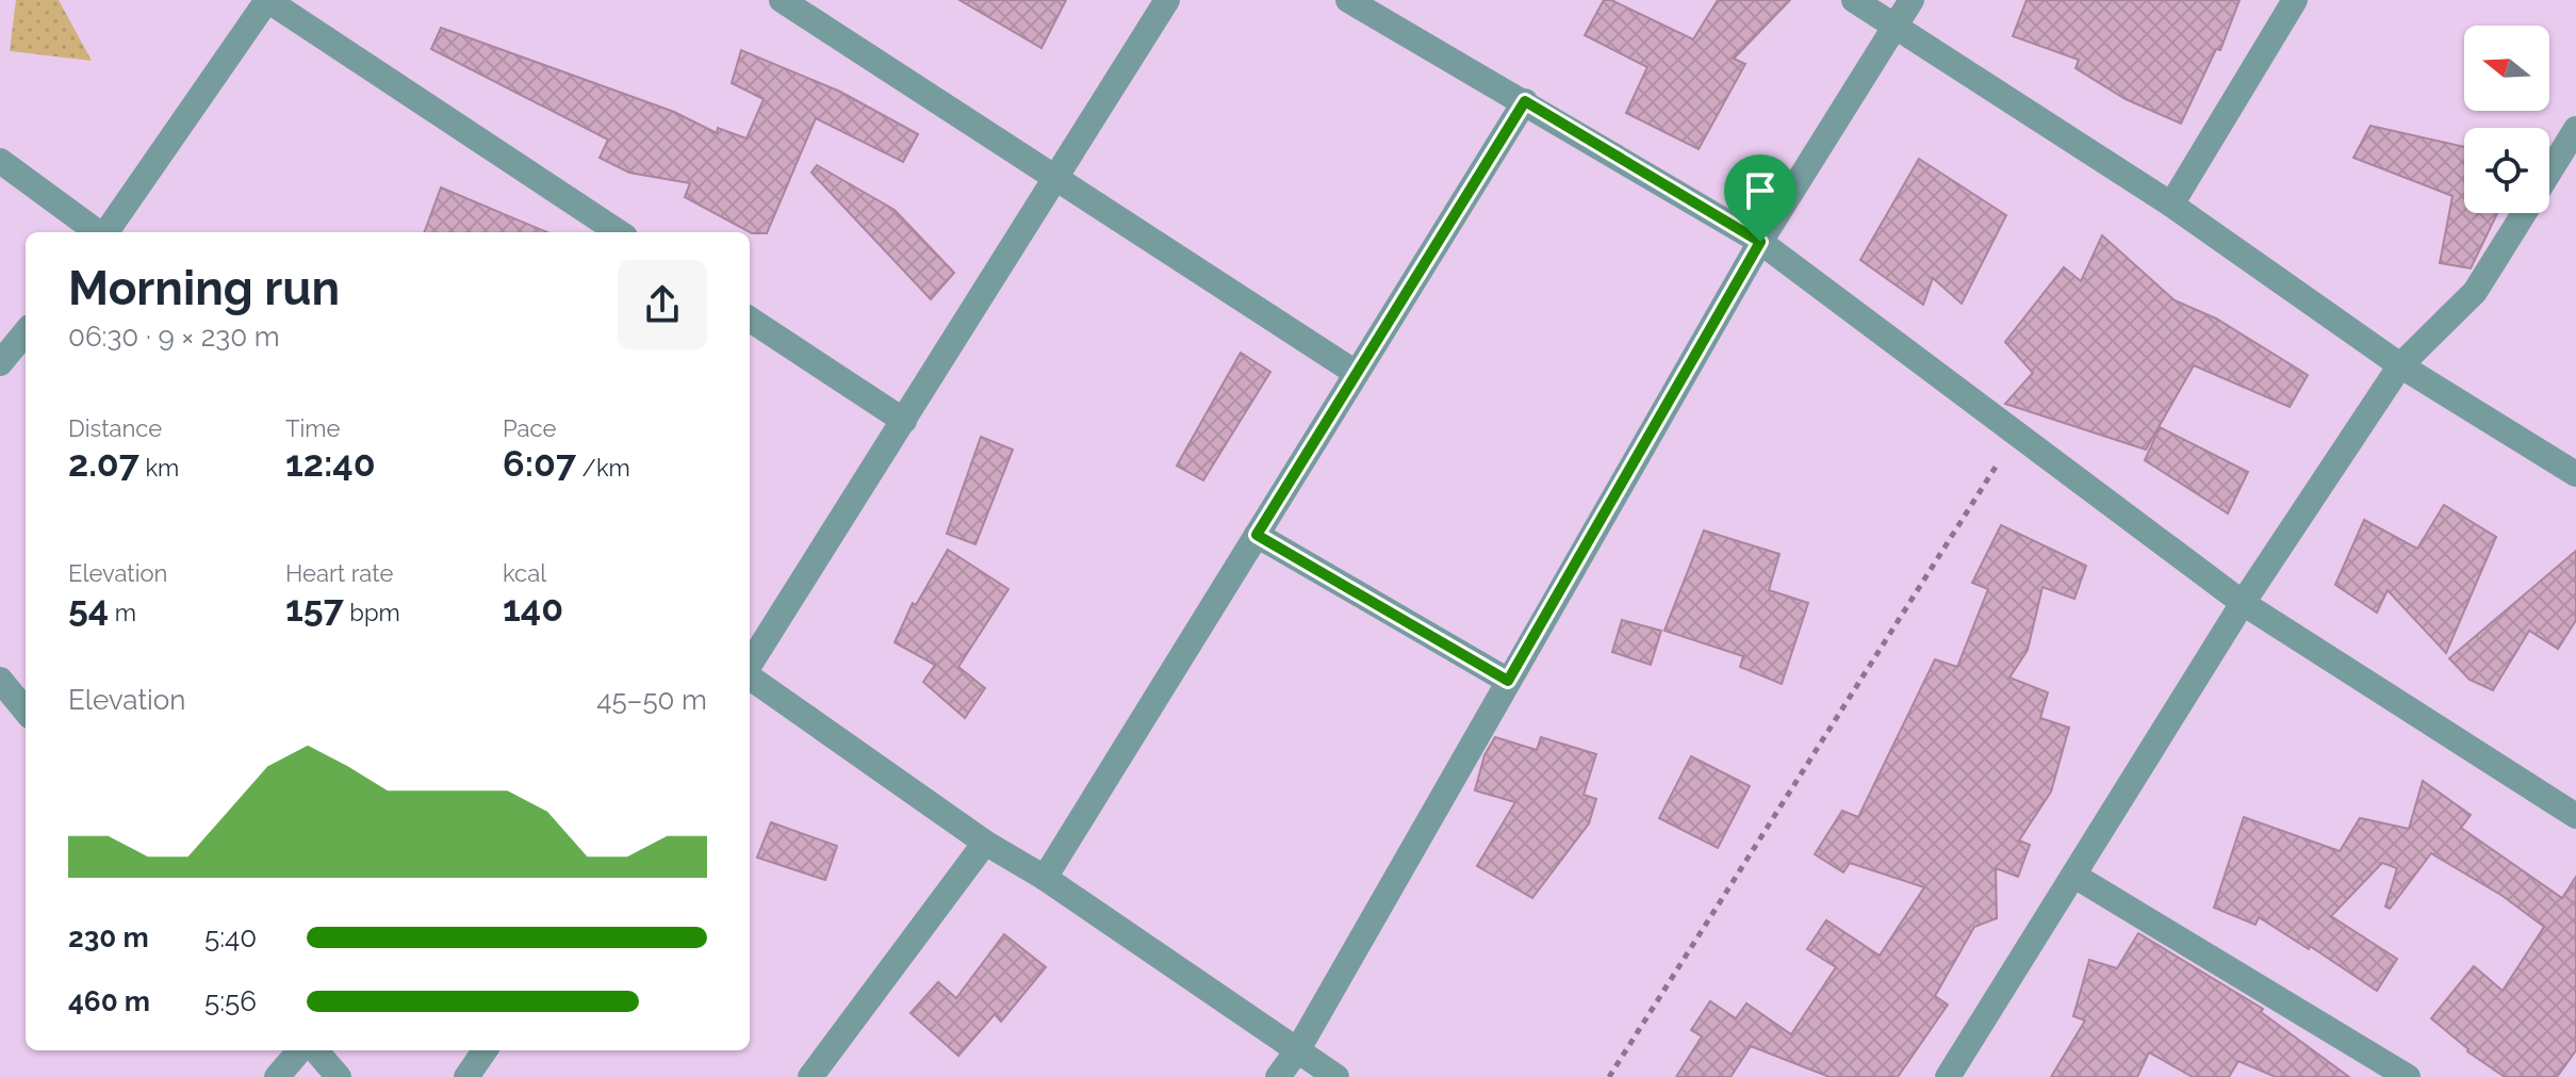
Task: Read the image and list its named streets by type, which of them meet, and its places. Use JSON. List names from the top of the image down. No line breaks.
{"north":"left","page":{"heading":["Morning run","06:30 · 9 × 230 m"],"stats":[["Distance","2.07 km"],["Time","12:40"],["Pace","6:07 /km"],["Elevation","54 m"],["Heart rate","157 bpm"],["kcal","140"]],"chart":["Elevation","45–50 m"],"list":[{"name":"230 m","note":"5:40"},{"name":"460 m","note":"5:56"}]}}
